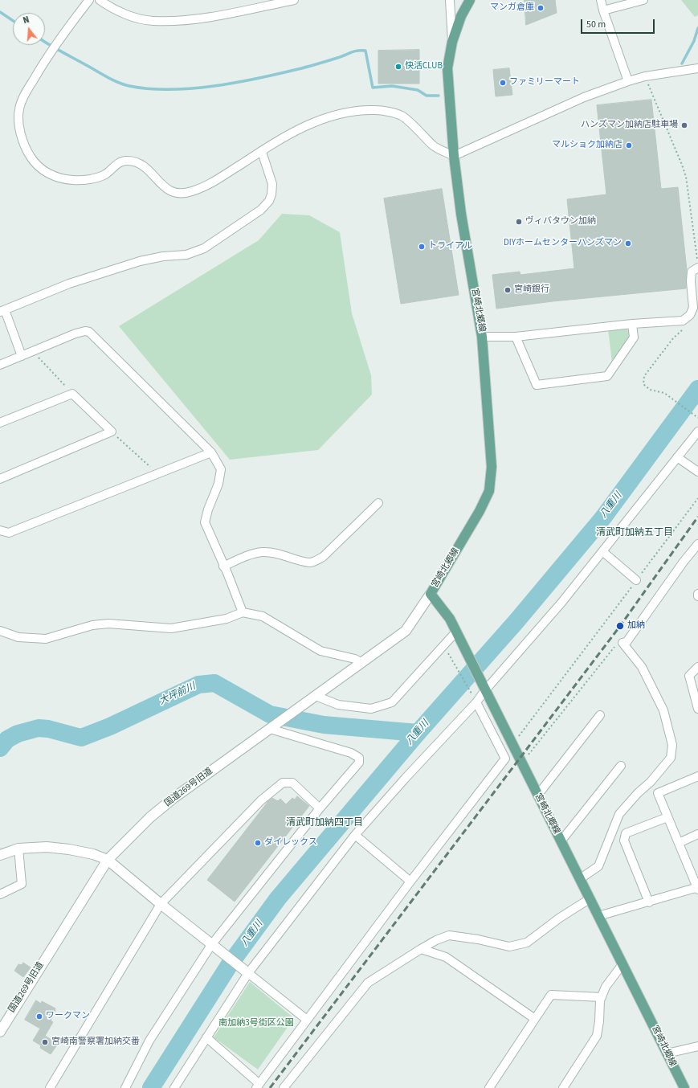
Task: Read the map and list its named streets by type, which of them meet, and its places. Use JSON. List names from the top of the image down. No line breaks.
{"streets":{"main road":["宮崎北郷線"],"street":["国道269号旧道"]},"crossings":[["宮崎北郷線","国道269号旧道"]],"districts":["清武町加納五丁目","清武町加納四丁目"],"water":["八重川","大坪前川"],"parks":["南加納3号街区公園"],"places":["マンガ倉庫","快活CLUB","ファミリーマート","ハンズマン加納店駐車場","マルショク加納店","ヴィバタウン加納","DIYホームセンターハンズマン","トライアル","宮崎銀行","加納","ダイレックス","ワークマン","宮崎南警察署加納交番"],"scale_bar":"50 m","north":"top"}
